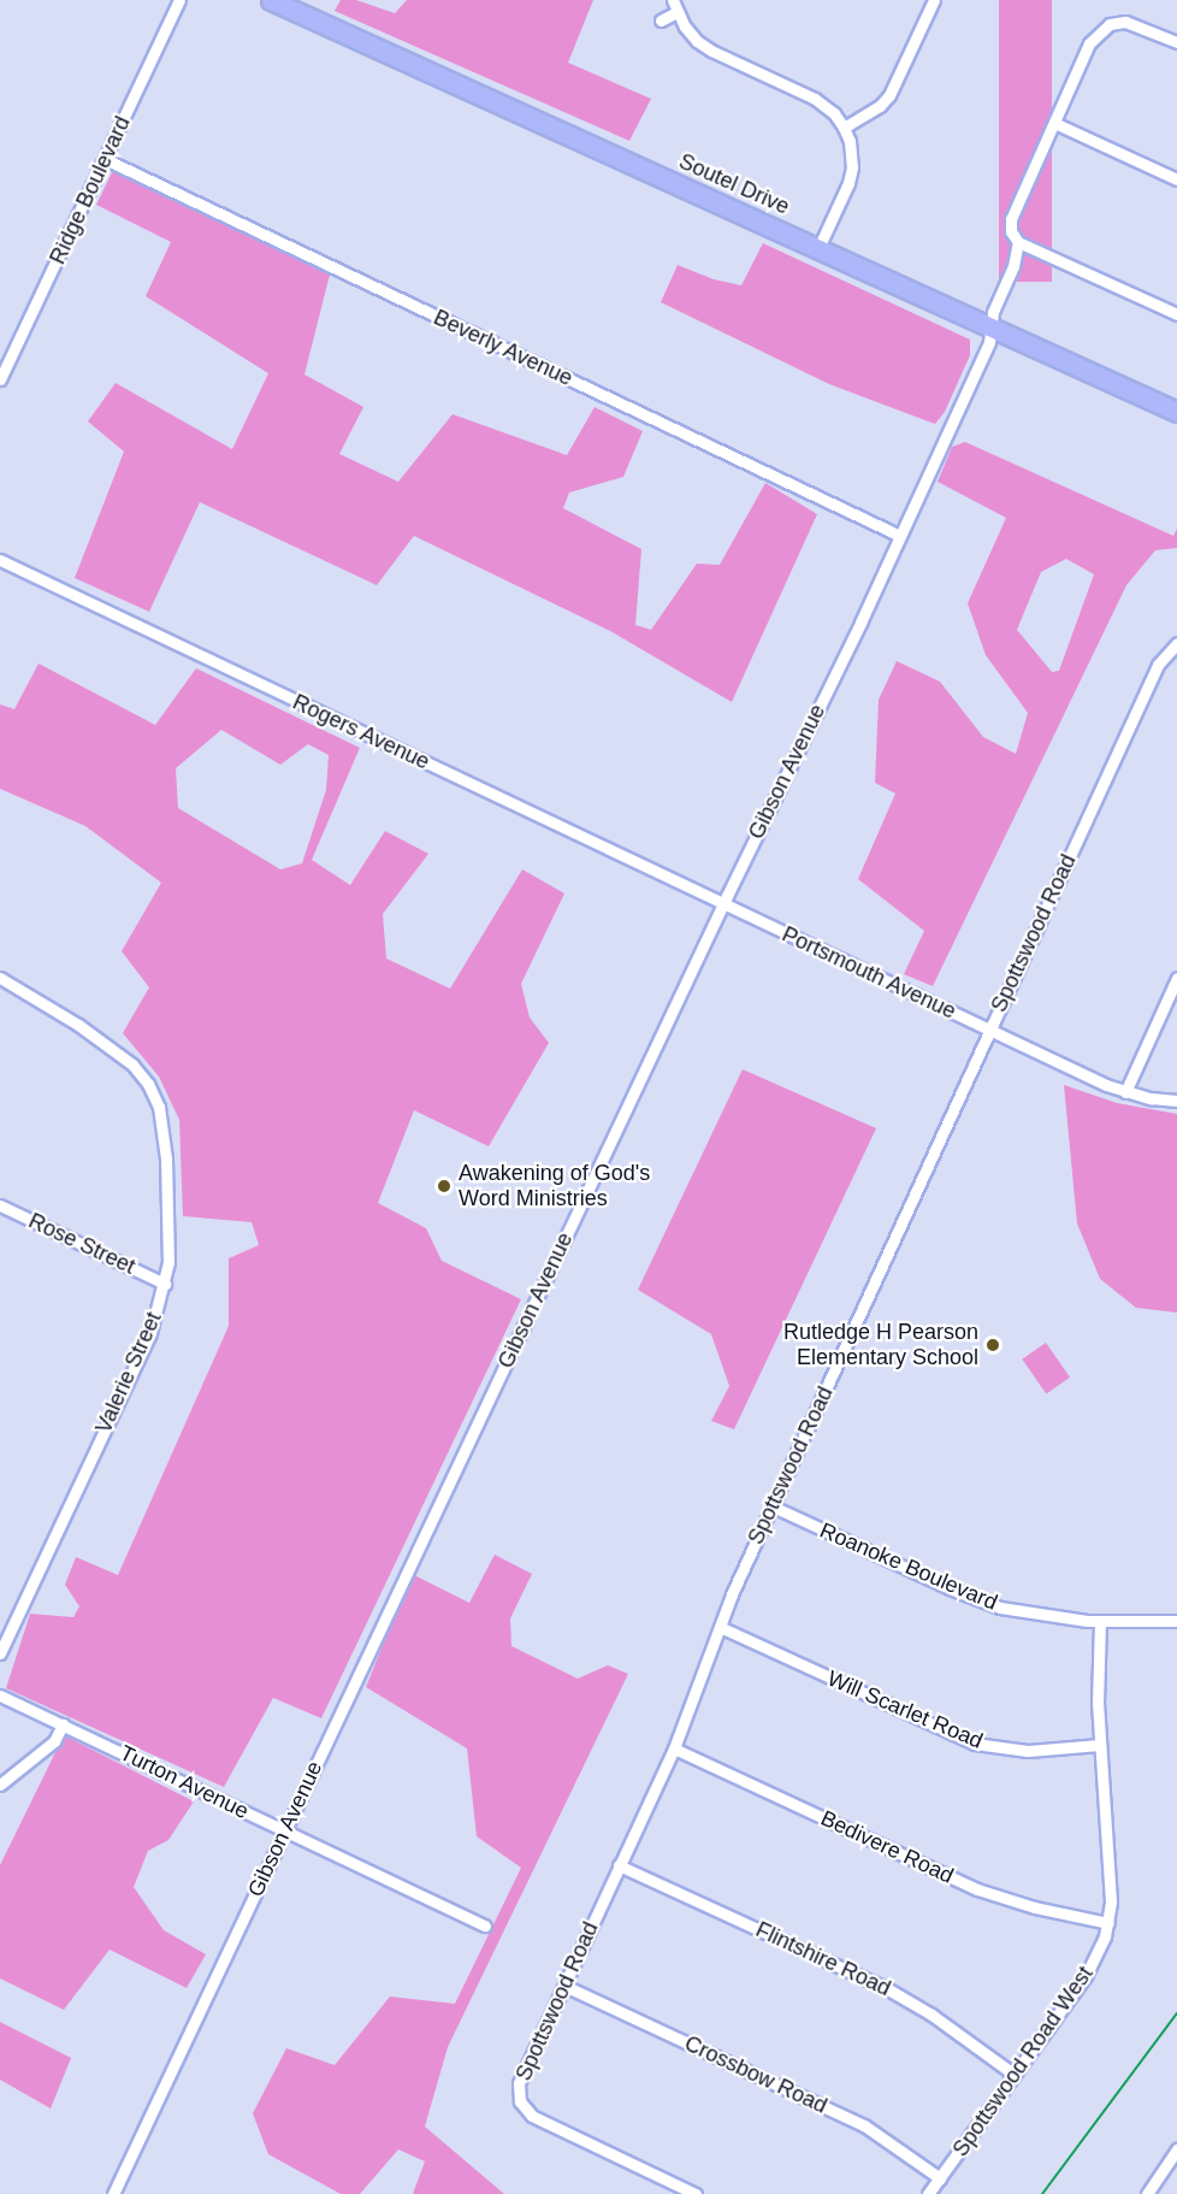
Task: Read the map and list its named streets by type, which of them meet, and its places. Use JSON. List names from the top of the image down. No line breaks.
{"streets":{"main road":["Soutel Drive"],"street":["Ridge Boulevard","Beverly Avenue","Rogers Avenue","Gibson Avenue","Spottswood Road","Portsmouth Avenue","Rose Street","Valerie Street","Roanoke Boulevard","Will Scarlet Road","Turton Avenue","Bedivere Road","Flintshire Road","Spottswood Road West","Crossbow Road"]},"crossings":[["Soutel Drive","Gibson Avenue"],["Ridge Boulevard","Beverly Avenue"],["Beverly Avenue","Gibson Avenue"],["Rogers Avenue","Gibson Avenue"],["Rogers Avenue","Portsmouth Avenue"],["Gibson Avenue","Portsmouth Avenue"],["Gibson Avenue","Turton Avenue"],["Spottswood Road","Portsmouth Avenue"],["Spottswood Road","Roanoke Boulevard"],["Spottswood Road","Will Scarlet Road"],["Spottswood Road","Bedivere Road"],["Spottswood Road","Flintshire Road"],["Spottswood Road","Crossbow Road"],["Rose Street","Valerie Street"],["Roanoke Boulevard","Spottswood Road West"],["Will Scarlet Road","Spottswood Road West"],["Bedivere Road","Spottswood Road West"],["Flintshire Road","Spottswood Road West"],["Spottswood Road West","Crossbow Road"]],"places":["Awakening of God's Word Ministries","Rutledge H Pearson Elementary School"]}
